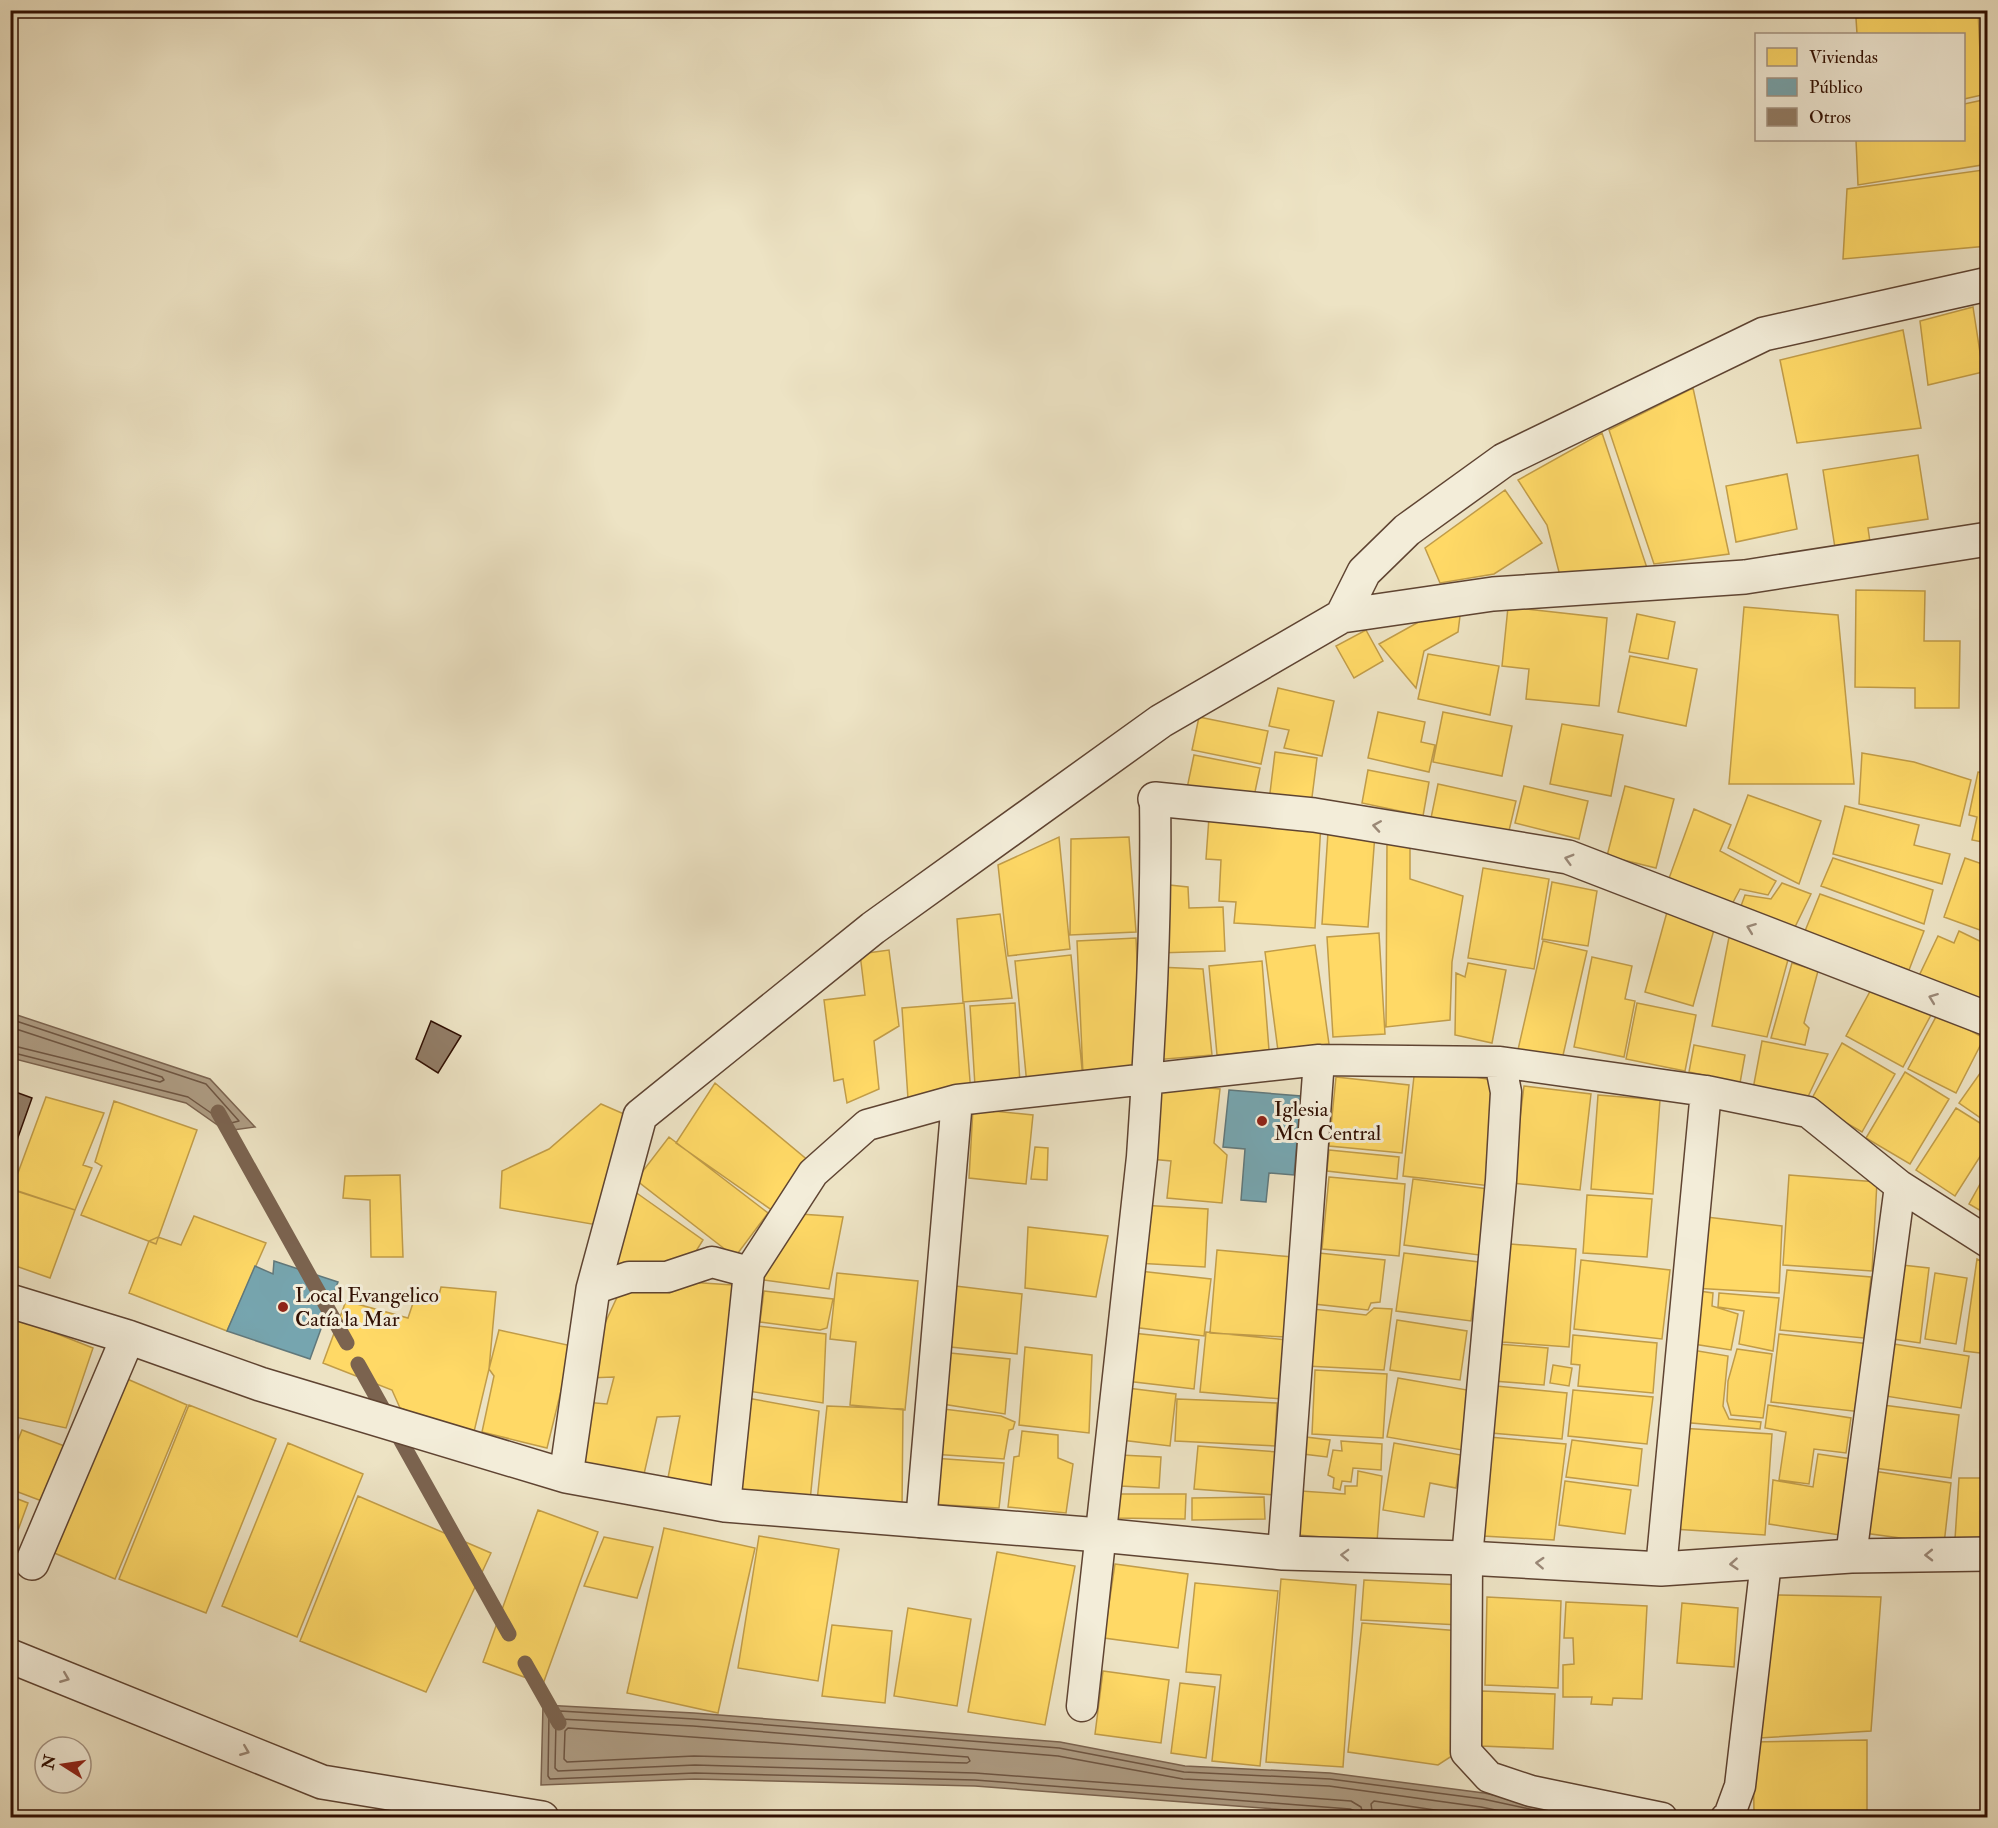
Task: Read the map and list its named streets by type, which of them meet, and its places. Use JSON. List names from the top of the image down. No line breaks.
{"places":["Iglesia Mcn Central","Local Evangelico Catía la Mar"],"legend":["Viviendas","Público","Otros"],"north":"left"}
